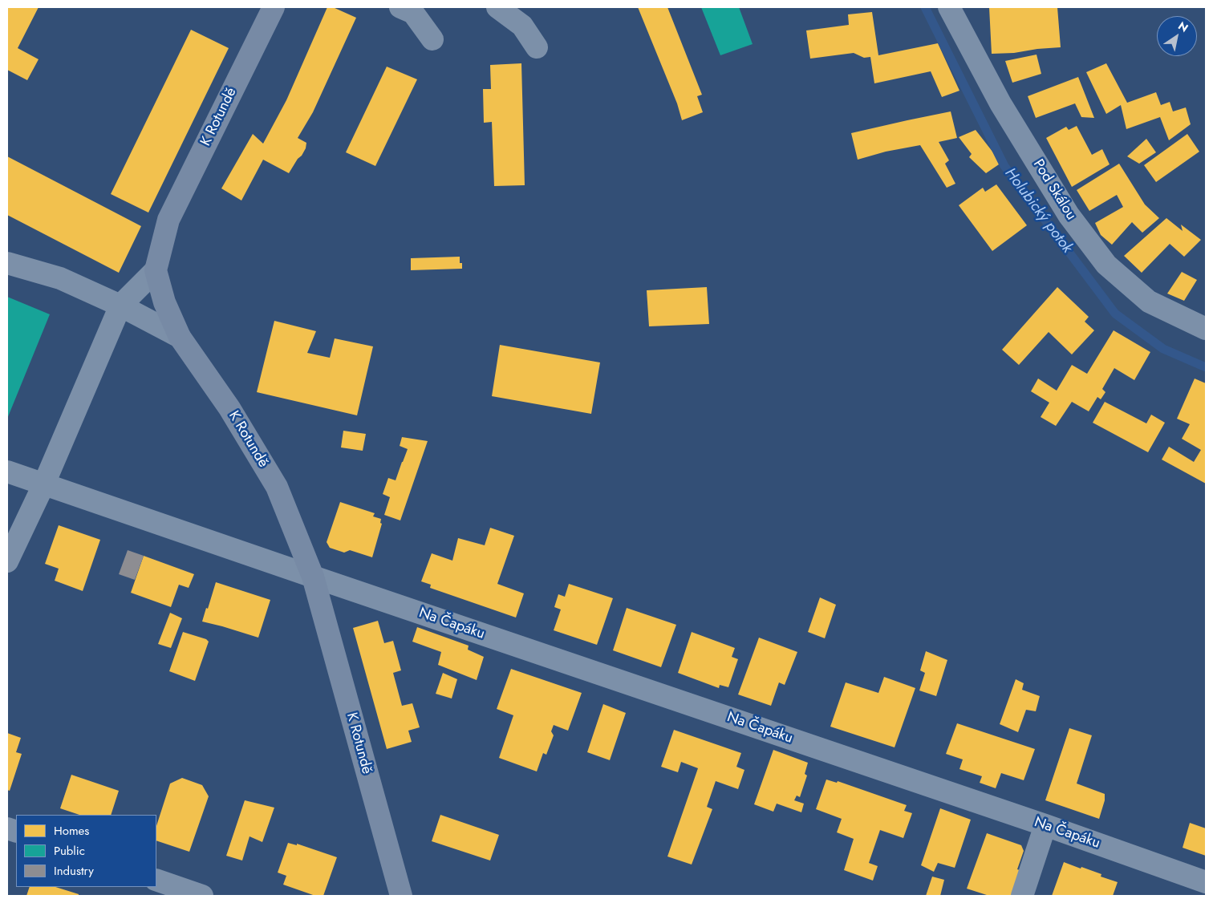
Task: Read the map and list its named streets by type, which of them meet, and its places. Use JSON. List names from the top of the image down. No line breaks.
{"streets":{"street":["K Rotundě","Pod Skálou","Na Čapáku"]},"crossings":[["K Rotundě","Na Čapáku"]],"water":["Holubický potok"],"legend":["Homes","Public","Industry"],"north":"top right"}
